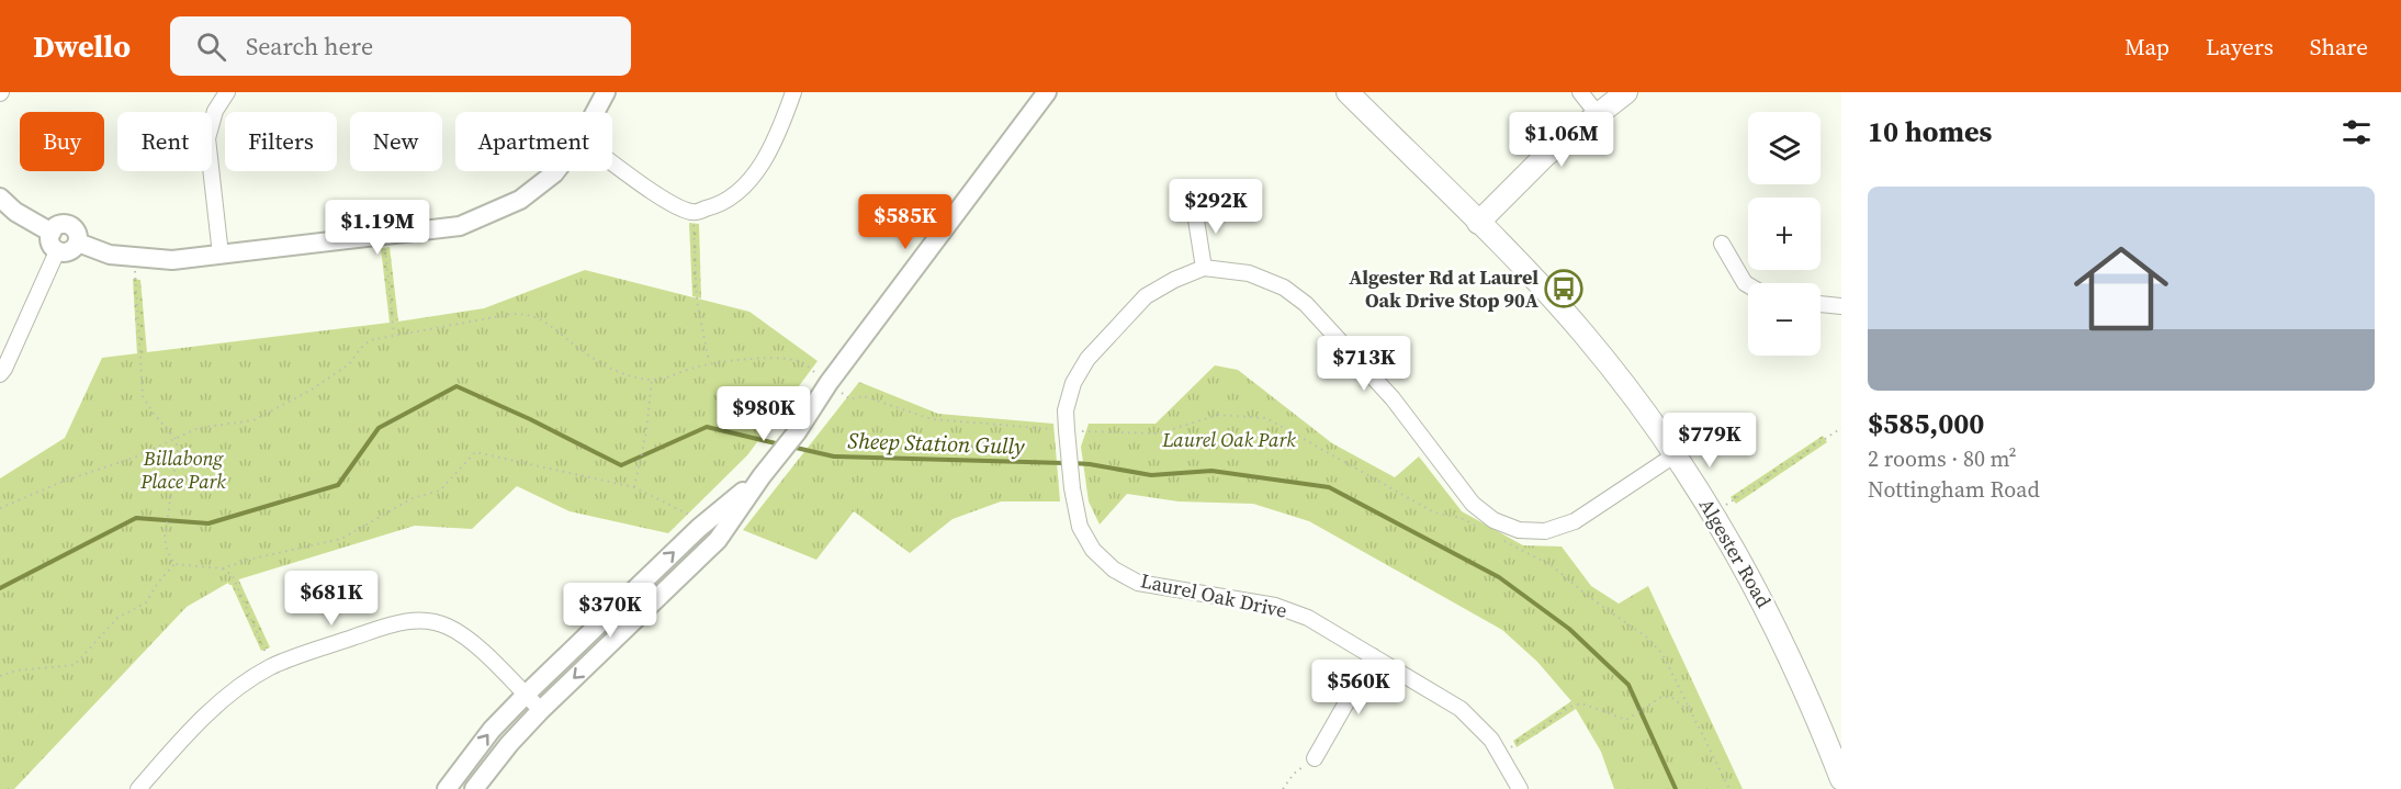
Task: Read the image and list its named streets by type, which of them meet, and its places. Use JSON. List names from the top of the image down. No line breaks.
{"streets":{"main road":["Algester Road"],"street":["Laurel Oak Drive"]},"crossings":[["Algester Road","Laurel Oak Drive"]],"water":["Sheep Station Gully"],"parks":["Laurel Oak Park","Billabong Place Park"],"places":{"bus stop":["Algester Rd at Laurel Oak Drive Stop 90A"]},"page":{"header":"Dwello","search":"Search here","nav":["Map","Layers","Share"],"heading":"10 homes","map_buttons":["+","−"],"price":["$1.06M","$292K","$585K","$1.19M","$713K","$980K","$779K","$681K","$370K","$560K"],"chip":["Buy","Rent","Filters","New","Apartment"],"list":[{"name":"$585,000","note":"2 rooms · 80 m² · Nottingham Road"}]}}
